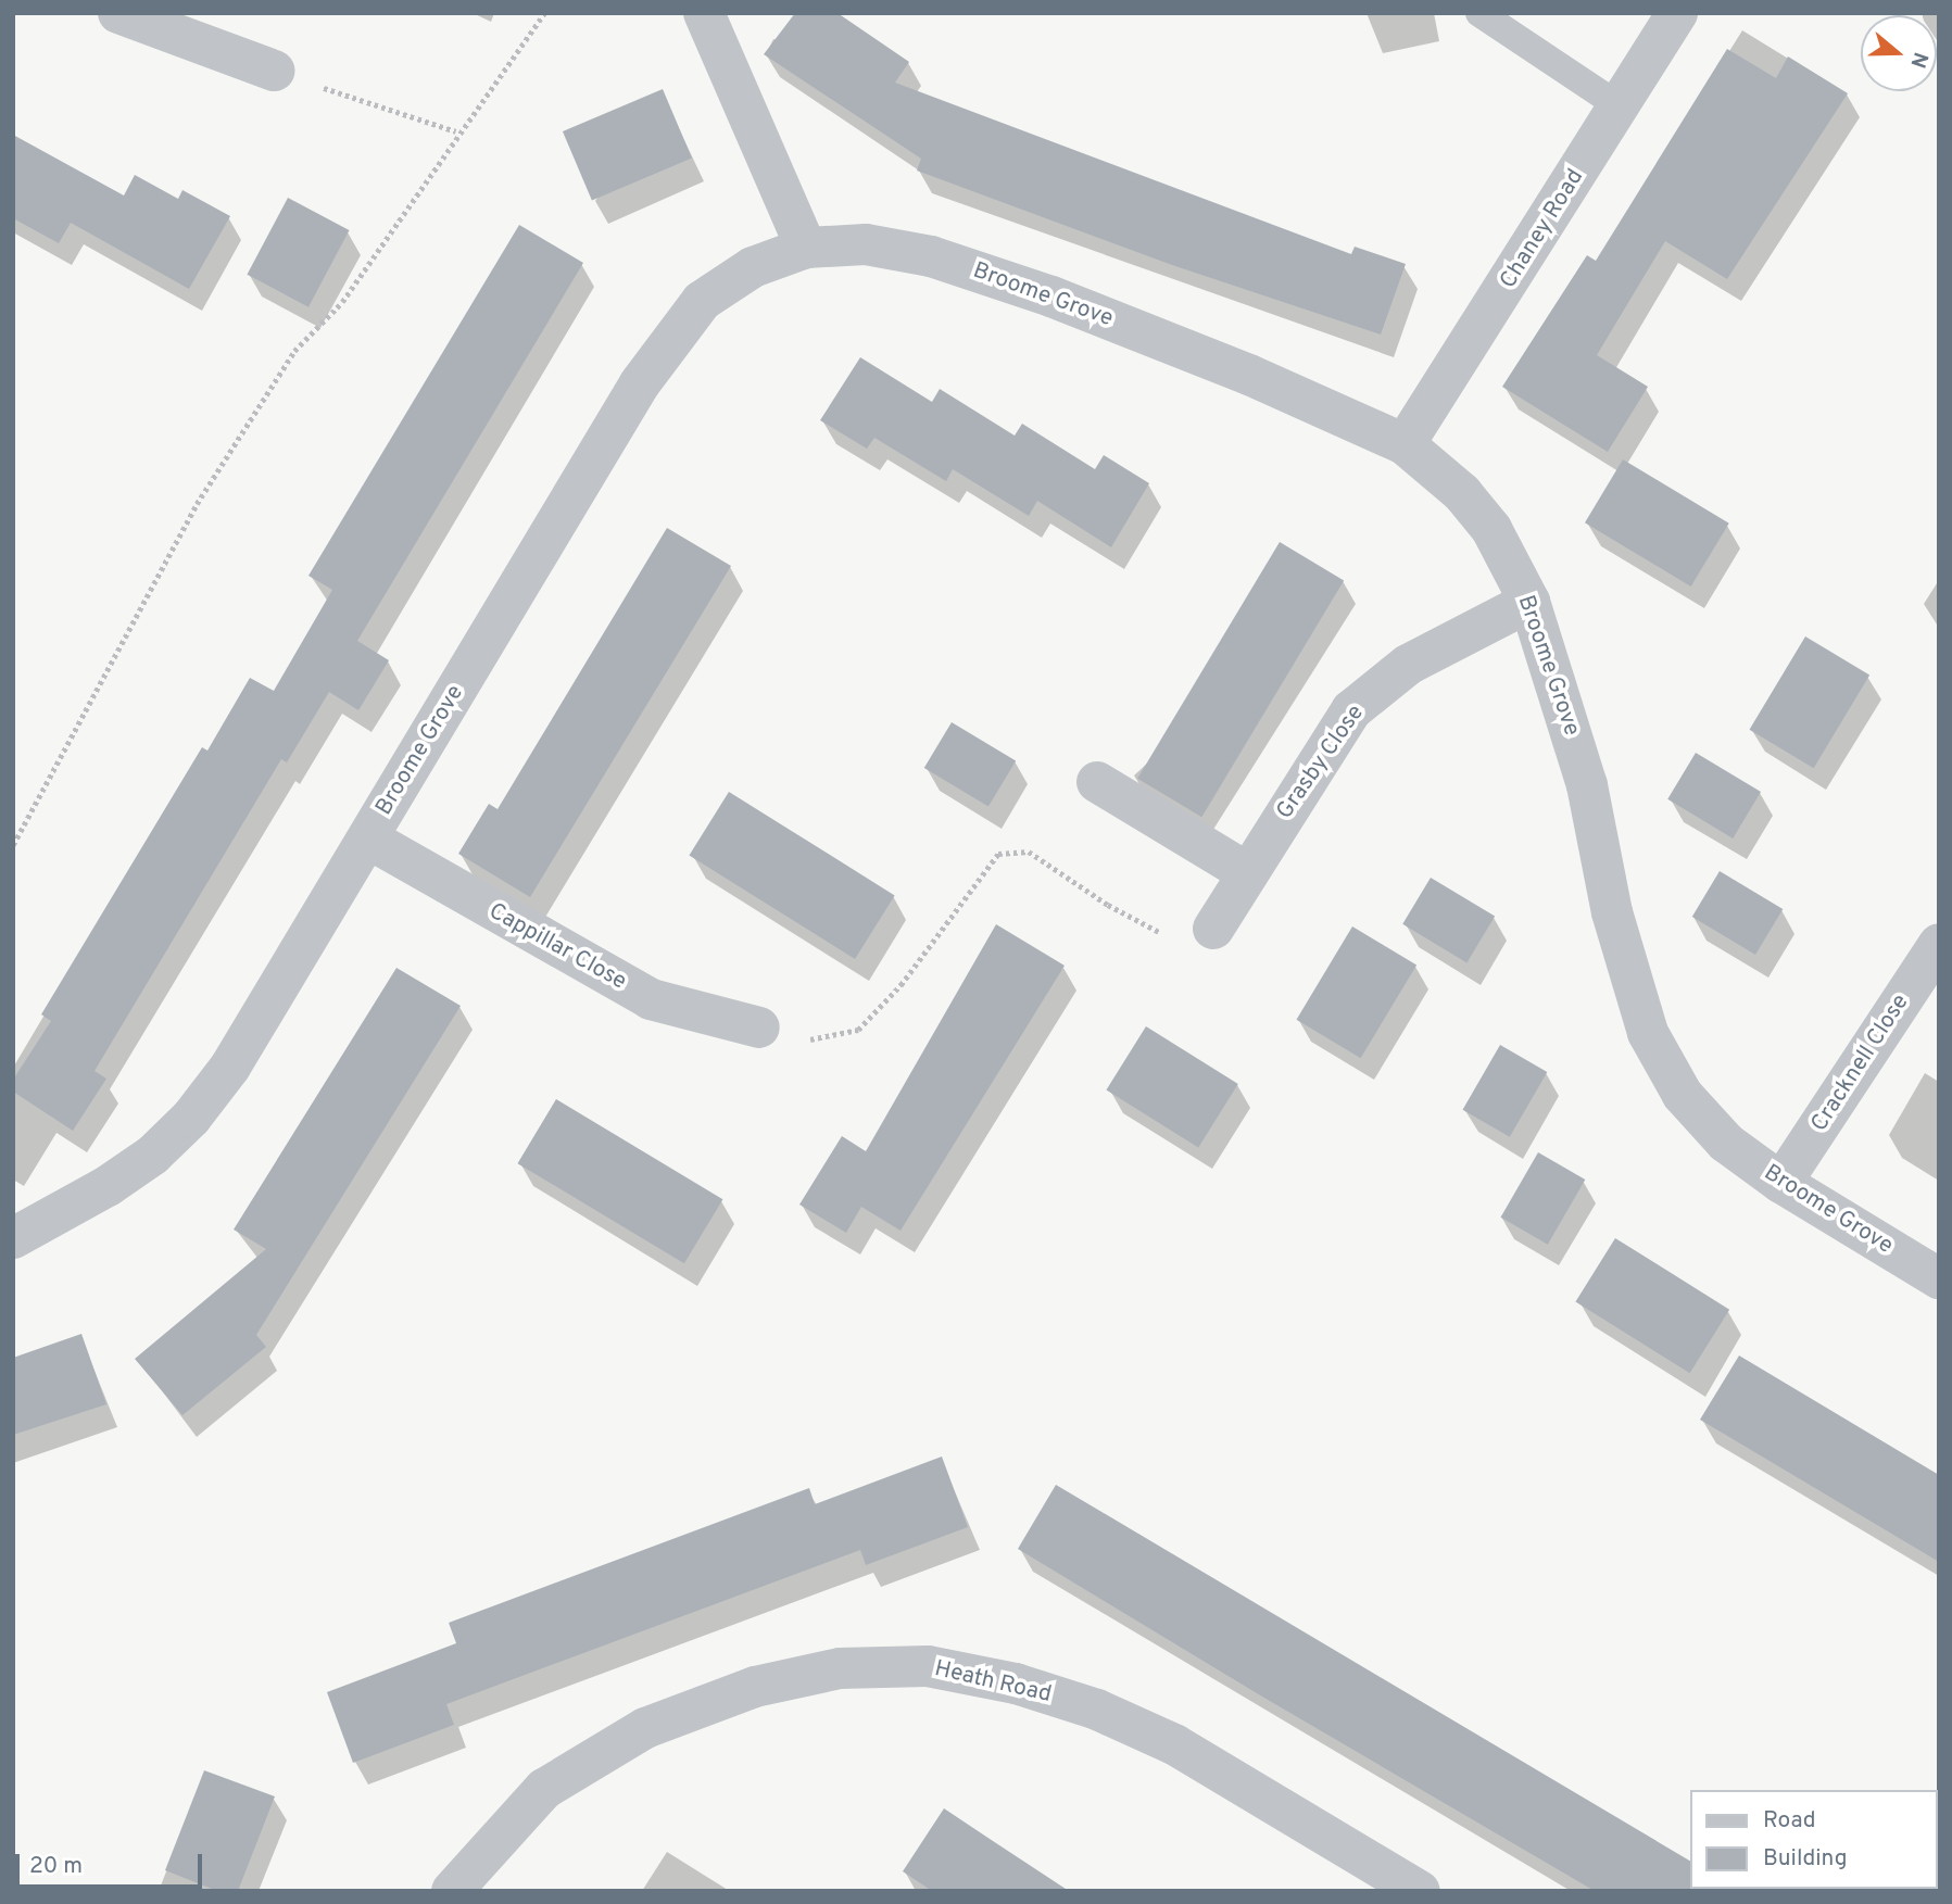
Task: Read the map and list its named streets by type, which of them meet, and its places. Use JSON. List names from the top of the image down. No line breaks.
{"streets":{"street":["Chaney Road","Broome Grove","Grasby Close","Cappillar Close","Cracknell Close","Heath Road"]},"crossings":[["Chaney Road","Broome Grove"],["Broome Grove","Grasby Close"],["Broome Grove","Cappillar Close"],["Broome Grove","Cracknell Close"]],"legend":["Road","Building"],"scale_bar":"20 m","north":"right"}
